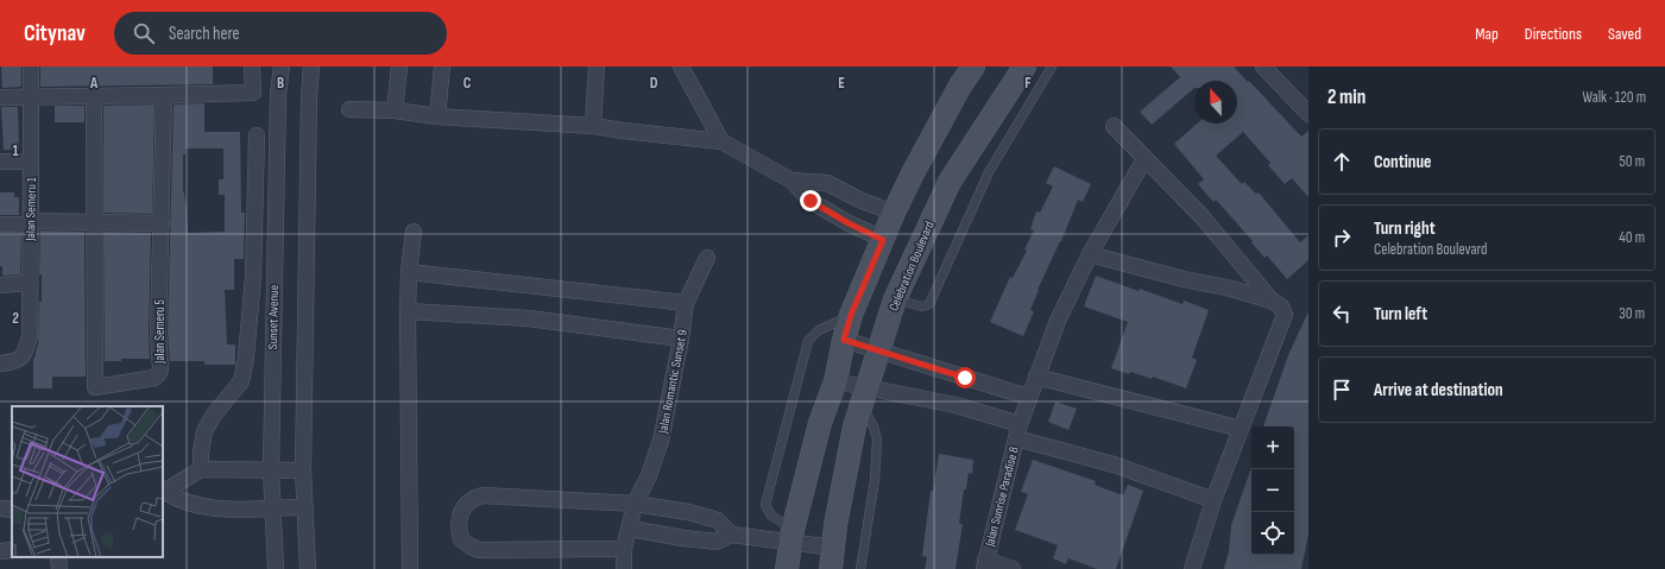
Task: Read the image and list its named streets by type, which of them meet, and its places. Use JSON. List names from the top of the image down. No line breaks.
{"streets":{"street":["Jalan Semeru 1","Celebration Boulevard","Sunset Avenue","Jalan Semeru 5","Jalan Romantic Sunset 9","Jalan Sunrise Paradise 8"]},"north":"top","page":{"header":"Citynav","search":"Search here","nav":["Map","Directions","Saved"],"heading":["2 min","Walk · 120 m"],"list":[["Continue","50 m"],["Turn right","Celebration Boulevard","40 m"],["Turn left","30 m"],"Arrive at destination"],"map_buttons":["+","−"]},"grid":{"columns":["A","B","C","D","E","F"],"rows":["1","2"]}}
